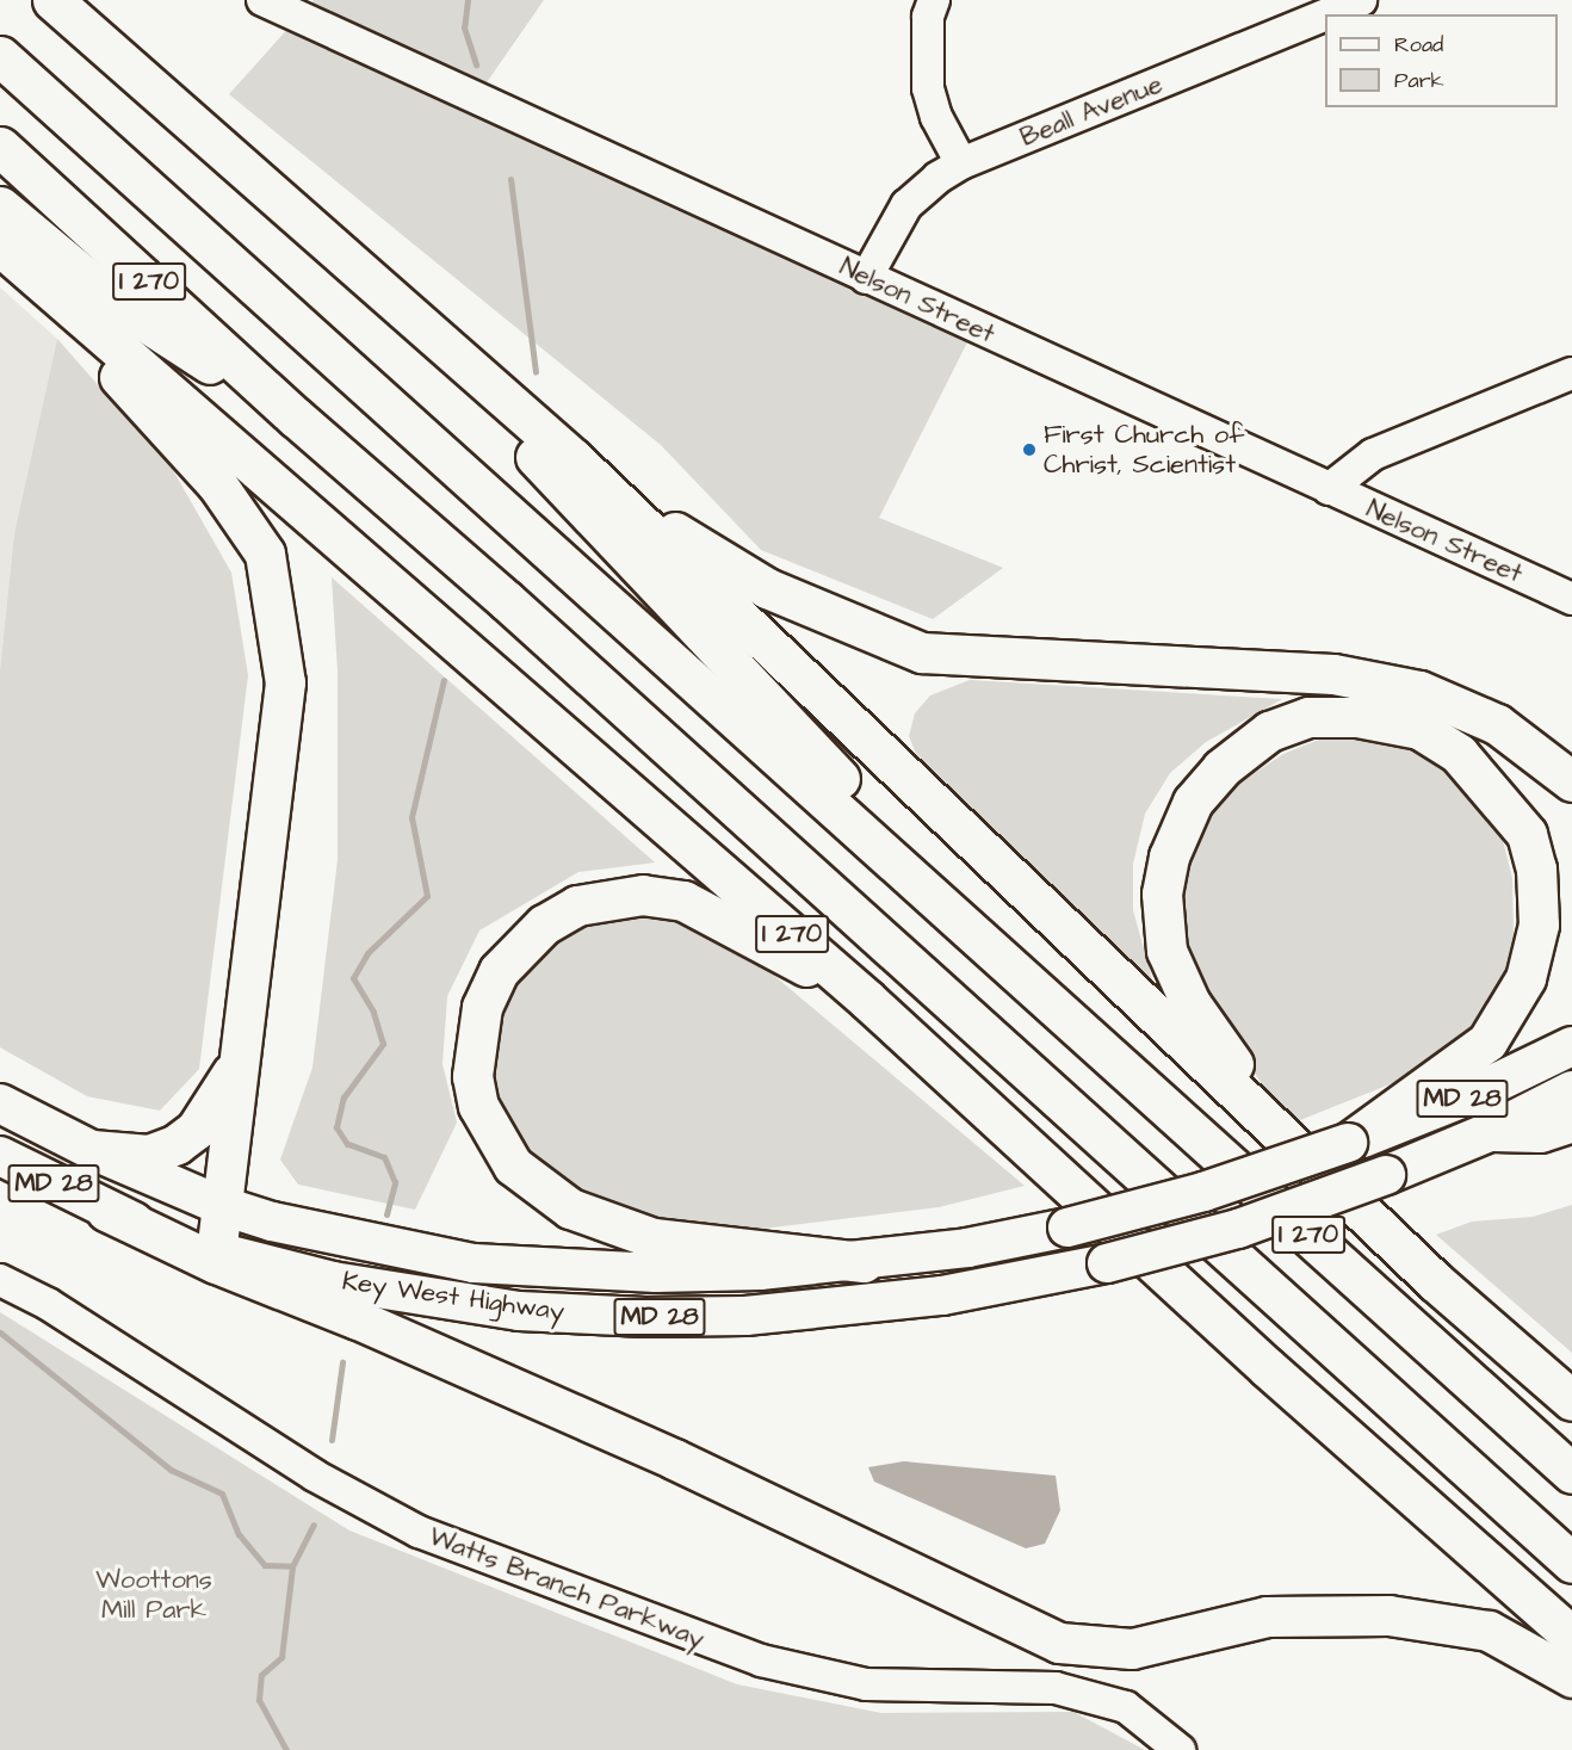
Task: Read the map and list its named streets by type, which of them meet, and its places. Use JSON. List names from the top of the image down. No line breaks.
{"streets":{"highway":["I 270"],"main road":["MD 28","Key West Highway"],"street":["Beall Avenue","Nelson Street","Watts Branch Parkway"]},"crossings":[["Beall Avenue","Nelson Street"],["MD 28","Key West Highway"]],"parks":["Woottons Mill Park"],"places":["First Church of Christ, Scientist"],"legend":["Road","Park"]}
